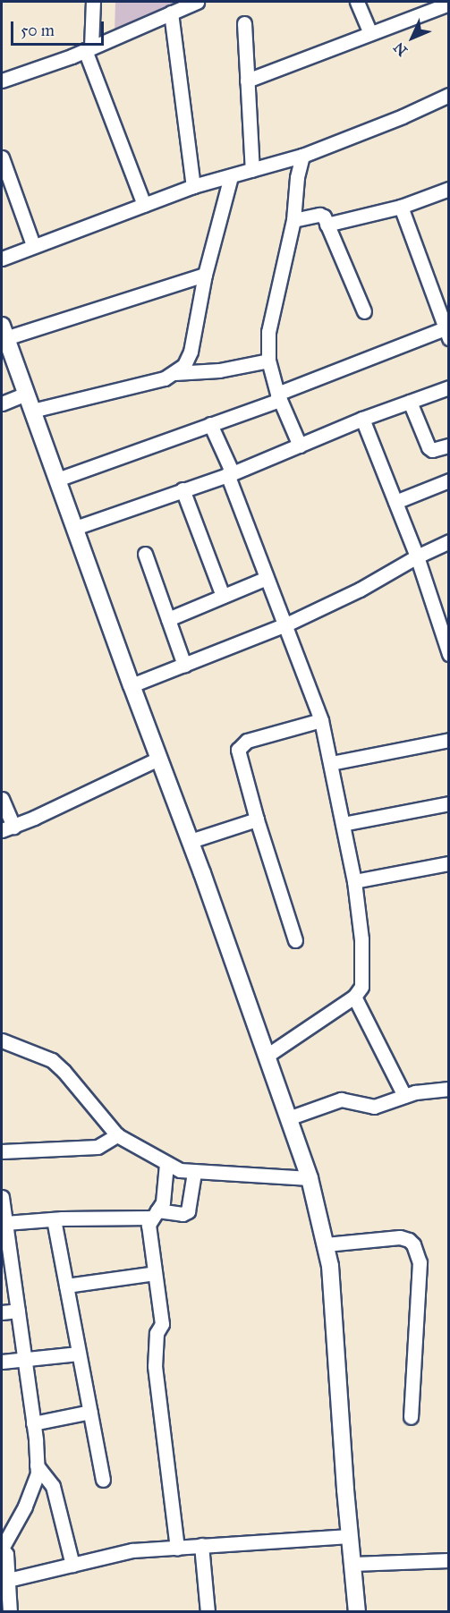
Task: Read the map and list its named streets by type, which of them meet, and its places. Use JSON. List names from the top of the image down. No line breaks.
{"scale_bar":"50 m","north":"bottom left"}
